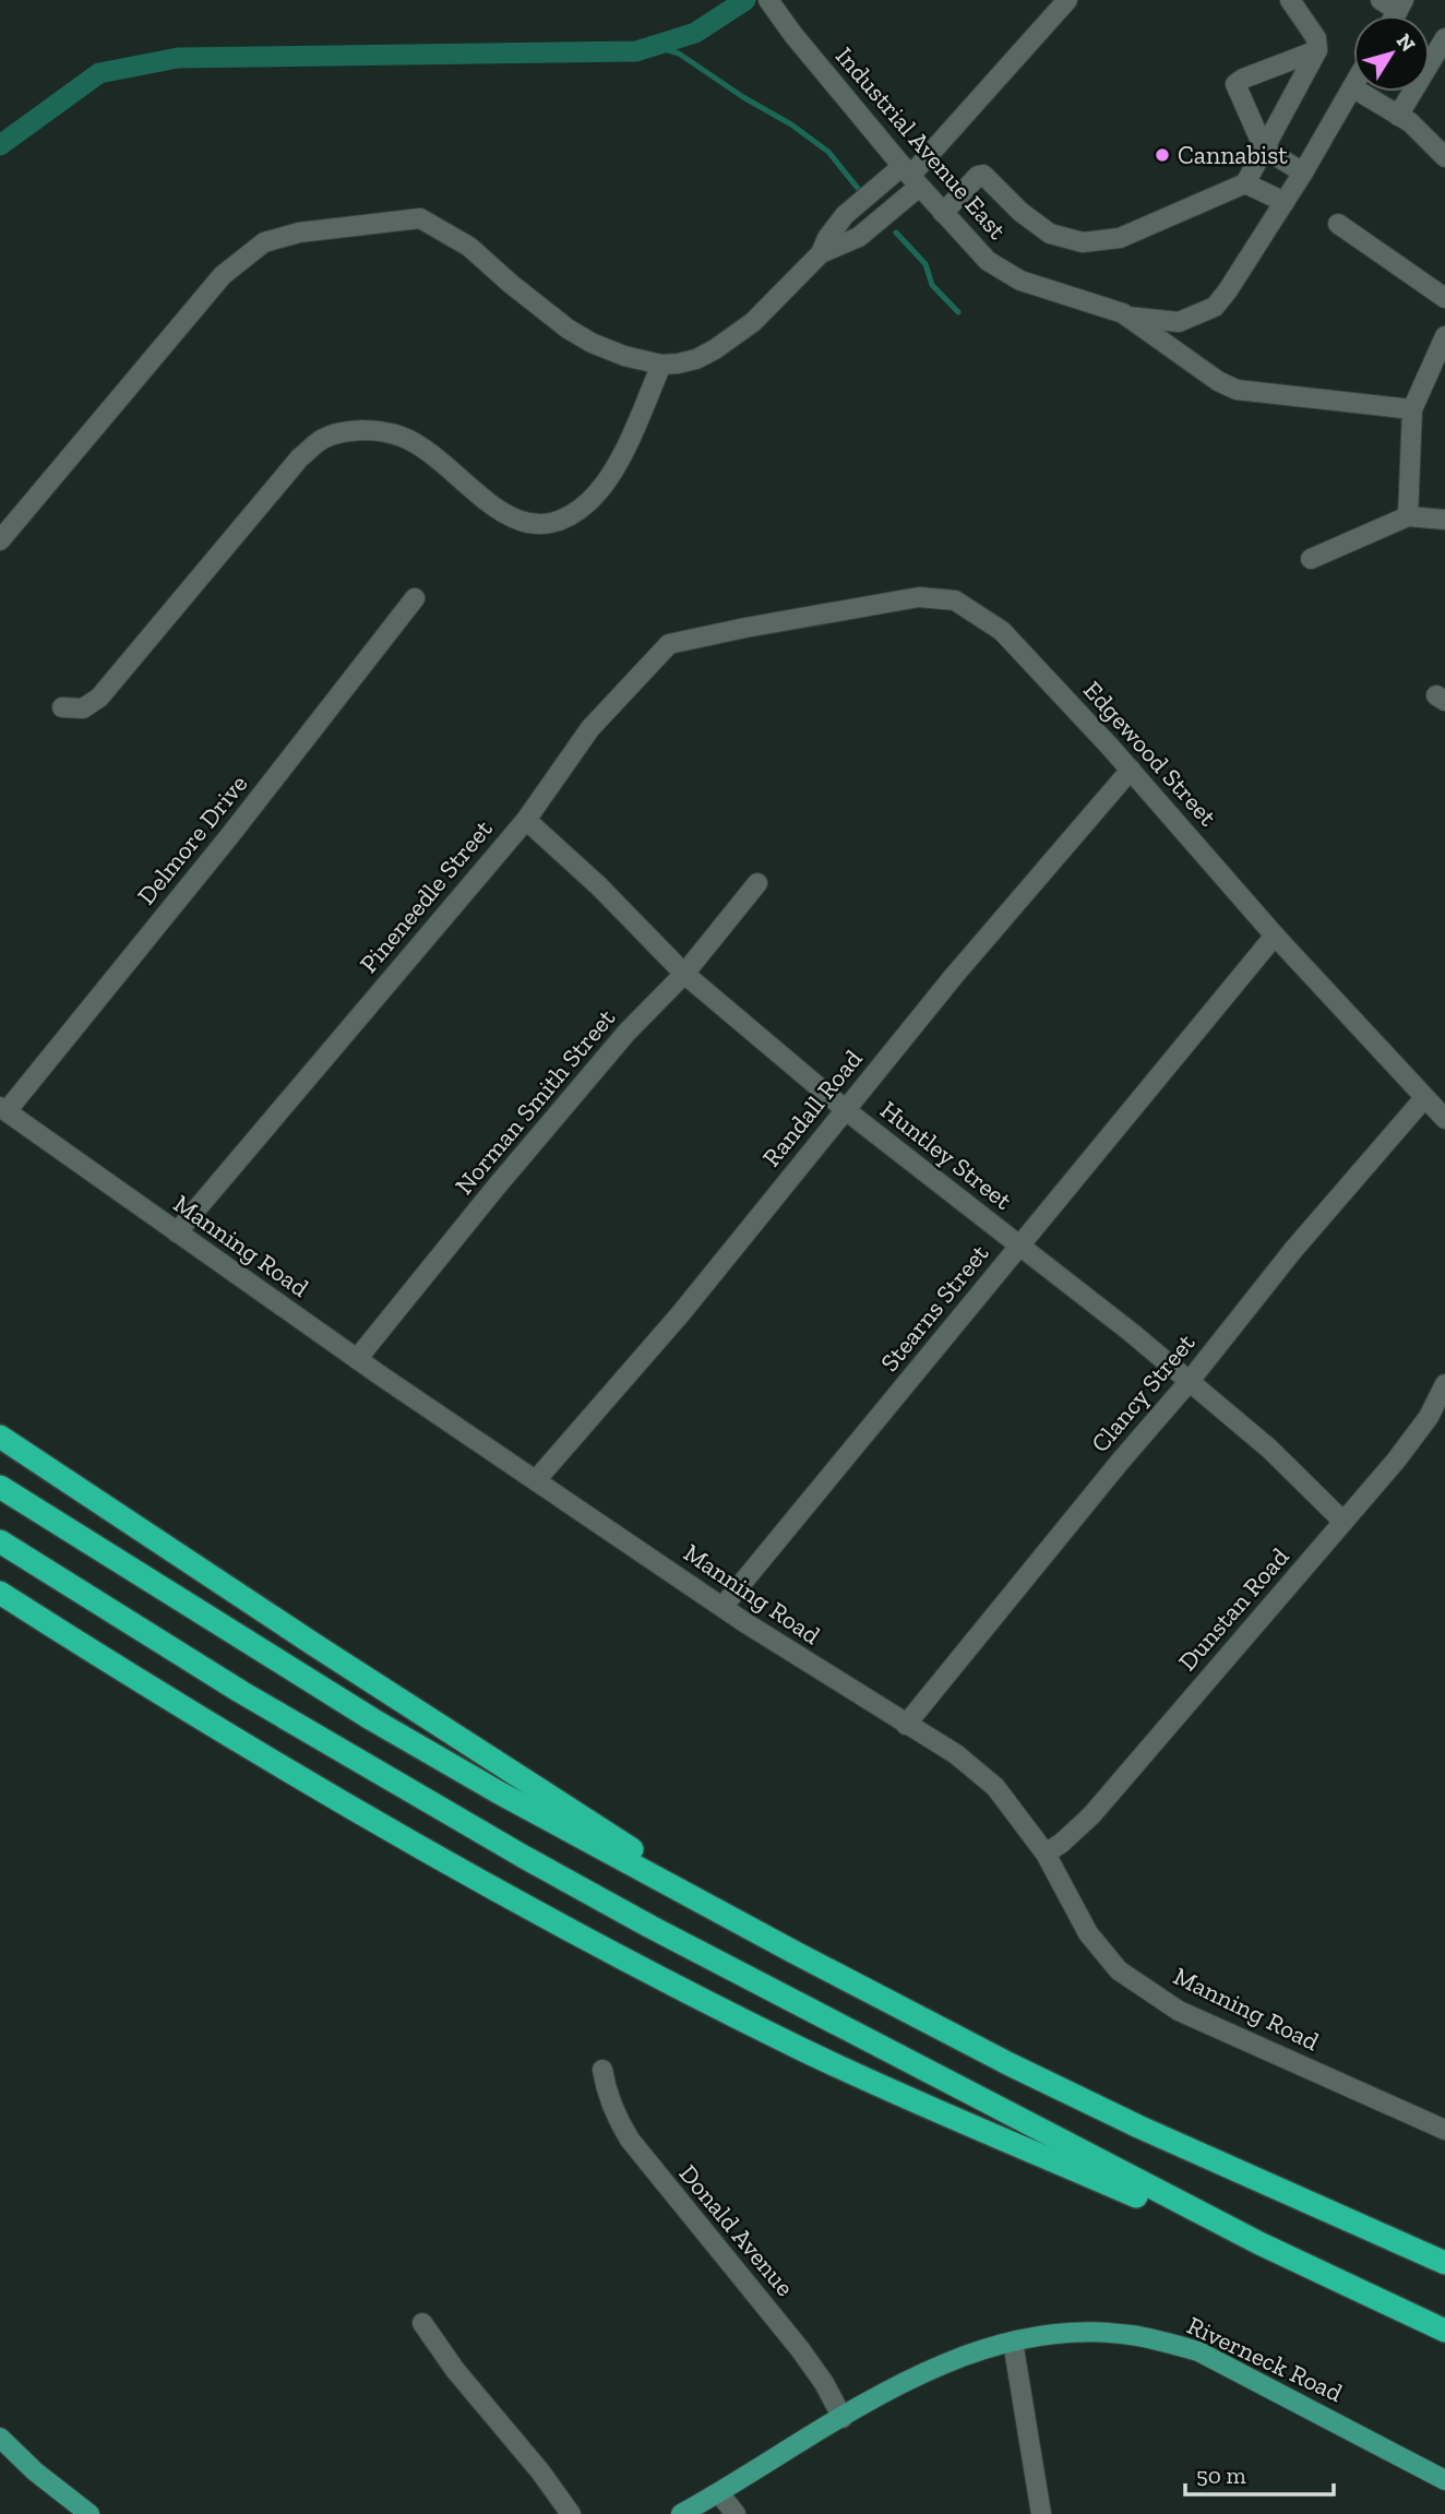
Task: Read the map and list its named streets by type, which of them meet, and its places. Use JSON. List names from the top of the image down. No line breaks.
{"streets":{"main road":["Riverneck Road"],"street":["Industrial Avenue East","Edgewood Street","Delmore Drive","Pineneedle Street","Norman Smith Street","Randall Road","Huntley Street","Manning Road","Stearns Street","Clancy Street","Dunstan Road","Donald Avenue"]},"crossings":[["Edgewood Street","Pineneedle Street"],["Edgewood Street","Randall Road"],["Edgewood Street","Stearns Street"],["Edgewood Street","Clancy Street"],["Delmore Drive","Manning Road"],["Pineneedle Street","Huntley Street"],["Pineneedle Street","Manning Road"],["Norman Smith Street","Huntley Street"],["Norman Smith Street","Manning Road"],["Randall Road","Huntley Street"],["Randall Road","Manning Road"],["Huntley Street","Stearns Street"],["Huntley Street","Clancy Street"],["Huntley Street","Dunstan Road"],["Manning Road","Stearns Street"],["Manning Road","Clancy Street"],["Manning Road","Dunstan Road"],["Donald Avenue","Riverneck Road"]],"places":["Cannabist"],"scale_bar":"50 m","north":"top right"}
